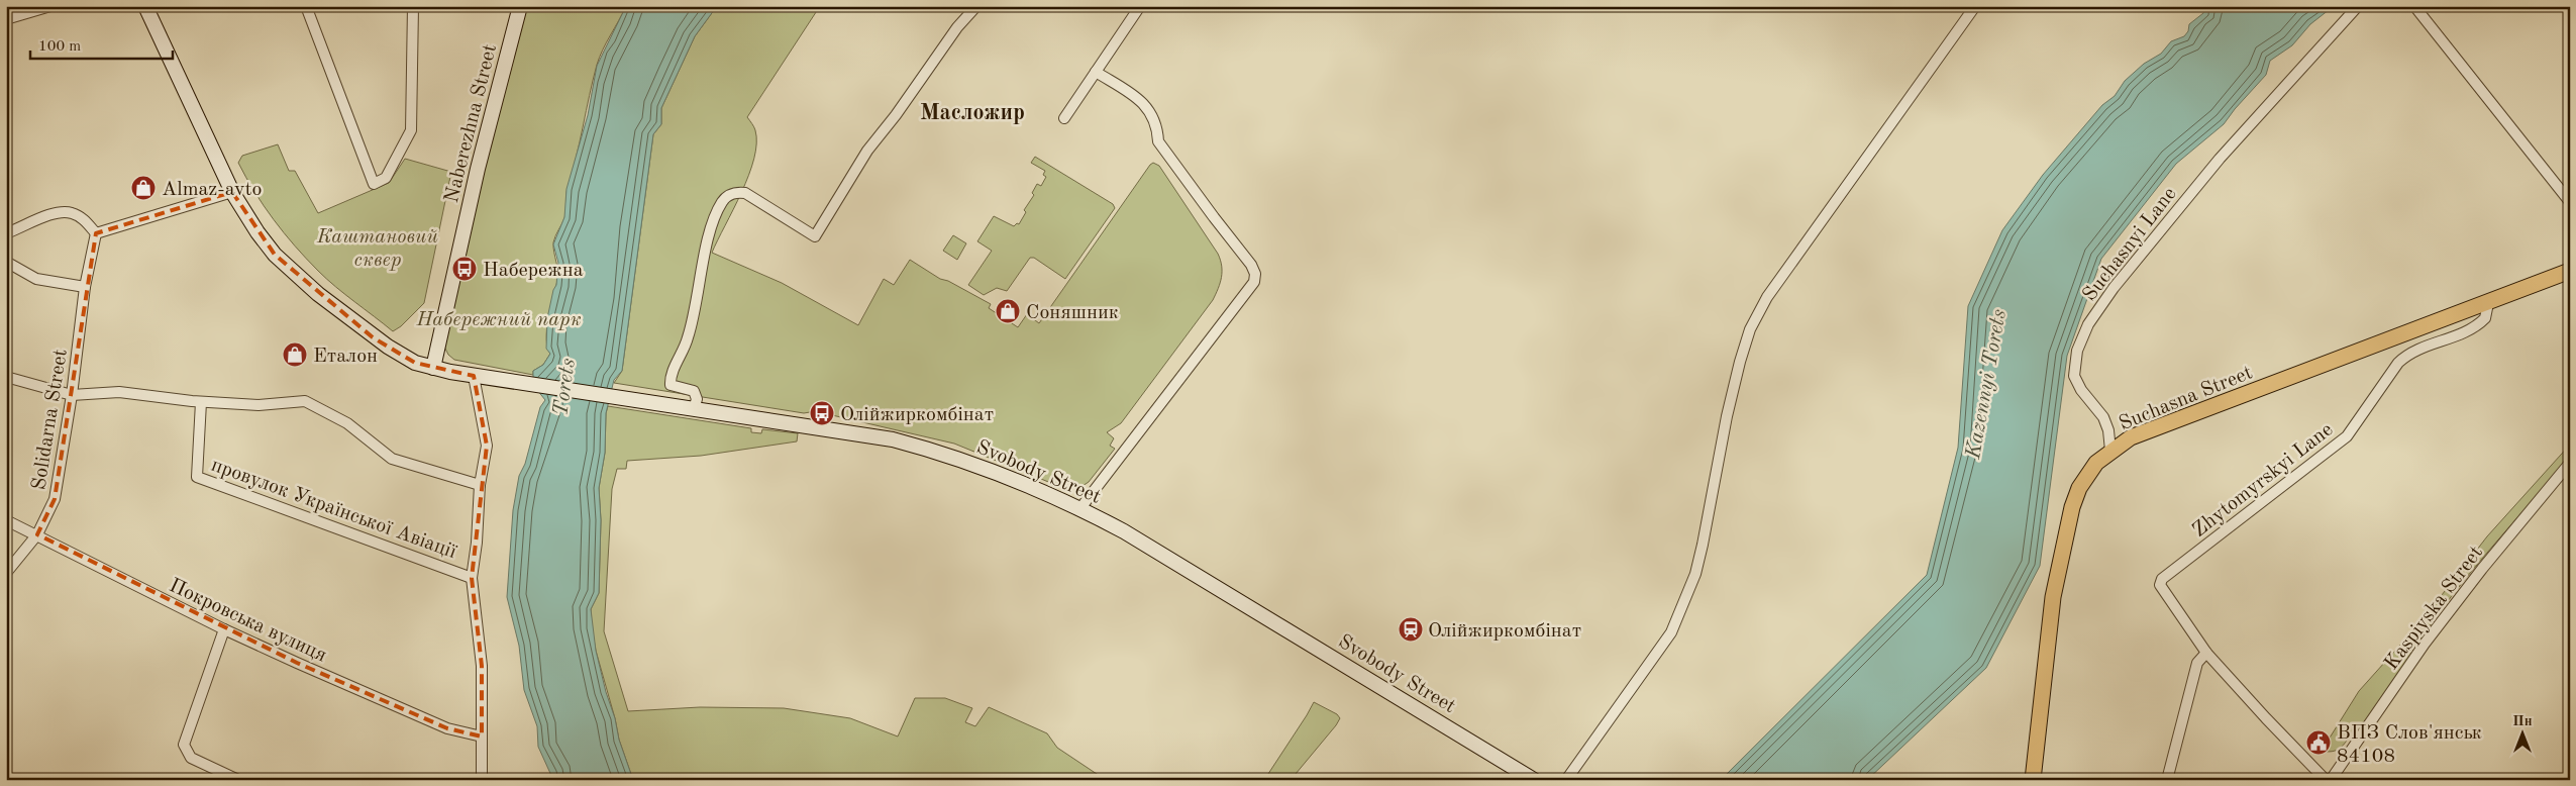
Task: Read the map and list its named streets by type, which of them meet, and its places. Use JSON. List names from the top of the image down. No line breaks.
{"streets":{"main road":["Naberezhna Street","Suchasna Street","Svobody Street"],"street":["Suchasnyi Lane","Solidarna Street","Zhytomyrskyi Lane","провулок Української Авіації","Kaspiyska Street","Покровська вулиця"]},"crossings":[["Naberezhna Street","Svobody Street"],["Suchasnyi Lane","Suchasna Street"],["Suchasna Street","Zhytomyrskyi Lane"],["Solidarna Street","Покровська вулиця"]],"districts":["Масложир"],"water":["Kazennyi Torets","Torets"],"parks":["Каштановий сквер","Набережний парк"],"places":{"shop":["Almaz-avto","Соняшник","Еталон"],"bus stop":["Набережна","Олійжиркомбінат"],"station":["Олійжиркомбiнат"],"public building":["ВПЗ Слов'янськ 84108"]},"scale_bar":"100 m","north":"top"}
